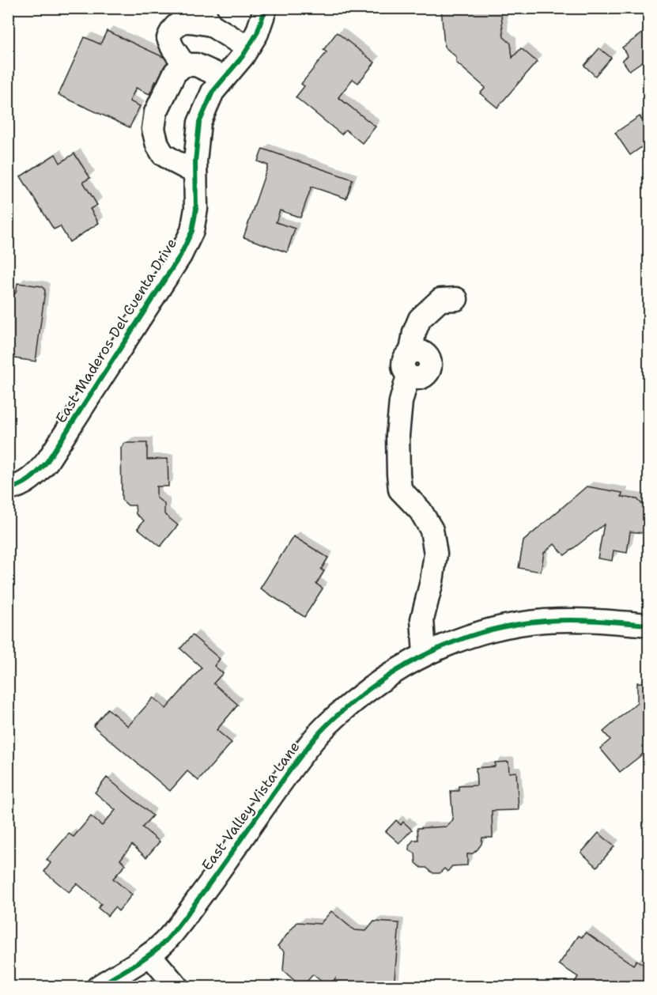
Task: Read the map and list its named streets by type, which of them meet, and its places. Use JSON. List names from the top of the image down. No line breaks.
{"streets":{"street":["East Maderos Del Cuenta Drive","East Valley Vista Lane"]}}
